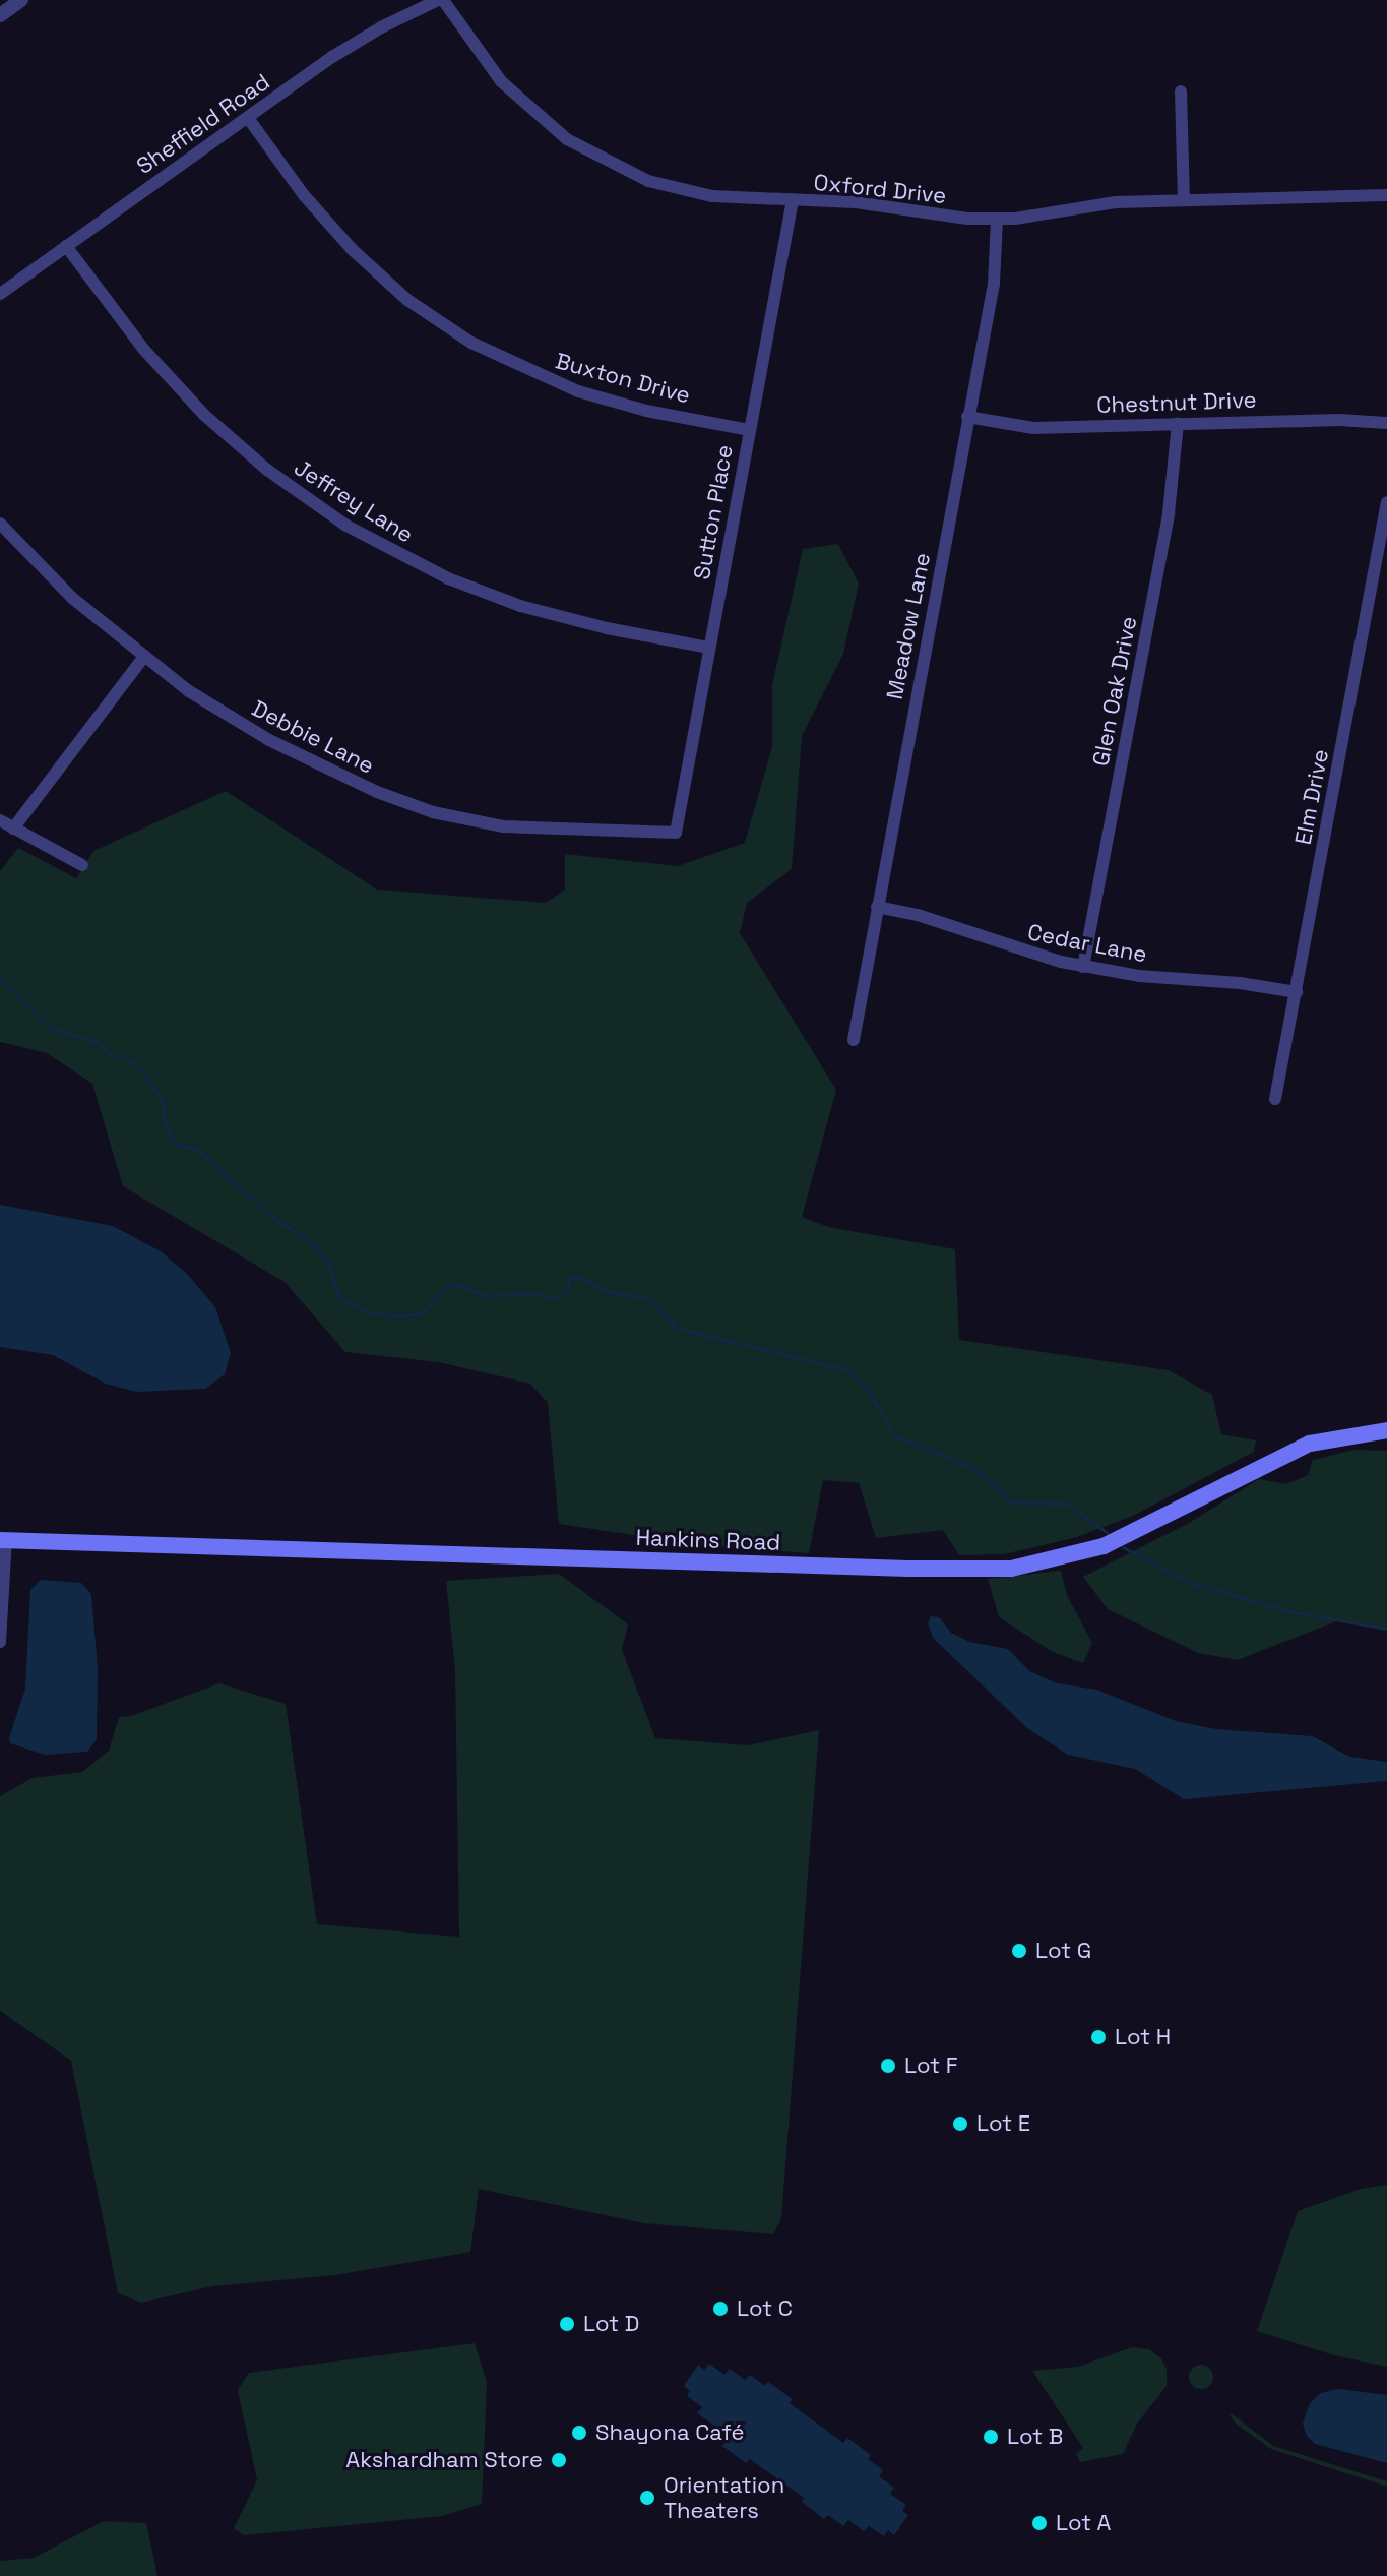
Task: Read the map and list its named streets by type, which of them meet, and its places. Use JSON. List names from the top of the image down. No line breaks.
{"streets":{"main road":["Hankins Road"],"street":["Sheffield Road","Oxford Drive","Buxton Drive","Chestnut Drive","Jeffrey Lane","Sutton Place","Meadow Lane","Glen Oak Drive","Debbie Lane","Elm Drive","Cedar Lane"]},"crossings":[["Sheffield Road","Oxford Drive"],["Sheffield Road","Buxton Drive"],["Sheffield Road","Jeffrey Lane"],["Oxford Drive","Sutton Place"],["Oxford Drive","Meadow Lane"],["Buxton Drive","Sutton Place"],["Chestnut Drive","Meadow Lane"],["Chestnut Drive","Glen Oak Drive"],["Jeffrey Lane","Sutton Place"],["Sutton Place","Debbie Lane"],["Meadow Lane","Cedar Lane"],["Glen Oak Drive","Cedar Lane"],["Elm Drive","Cedar Lane"]],"places":["Lot G","Lot H","Lot F","Lot E","Lot C","Lot D","Shayona Café","Lot B","Akshardham Store","Orientation Theaters","Lot A"]}
